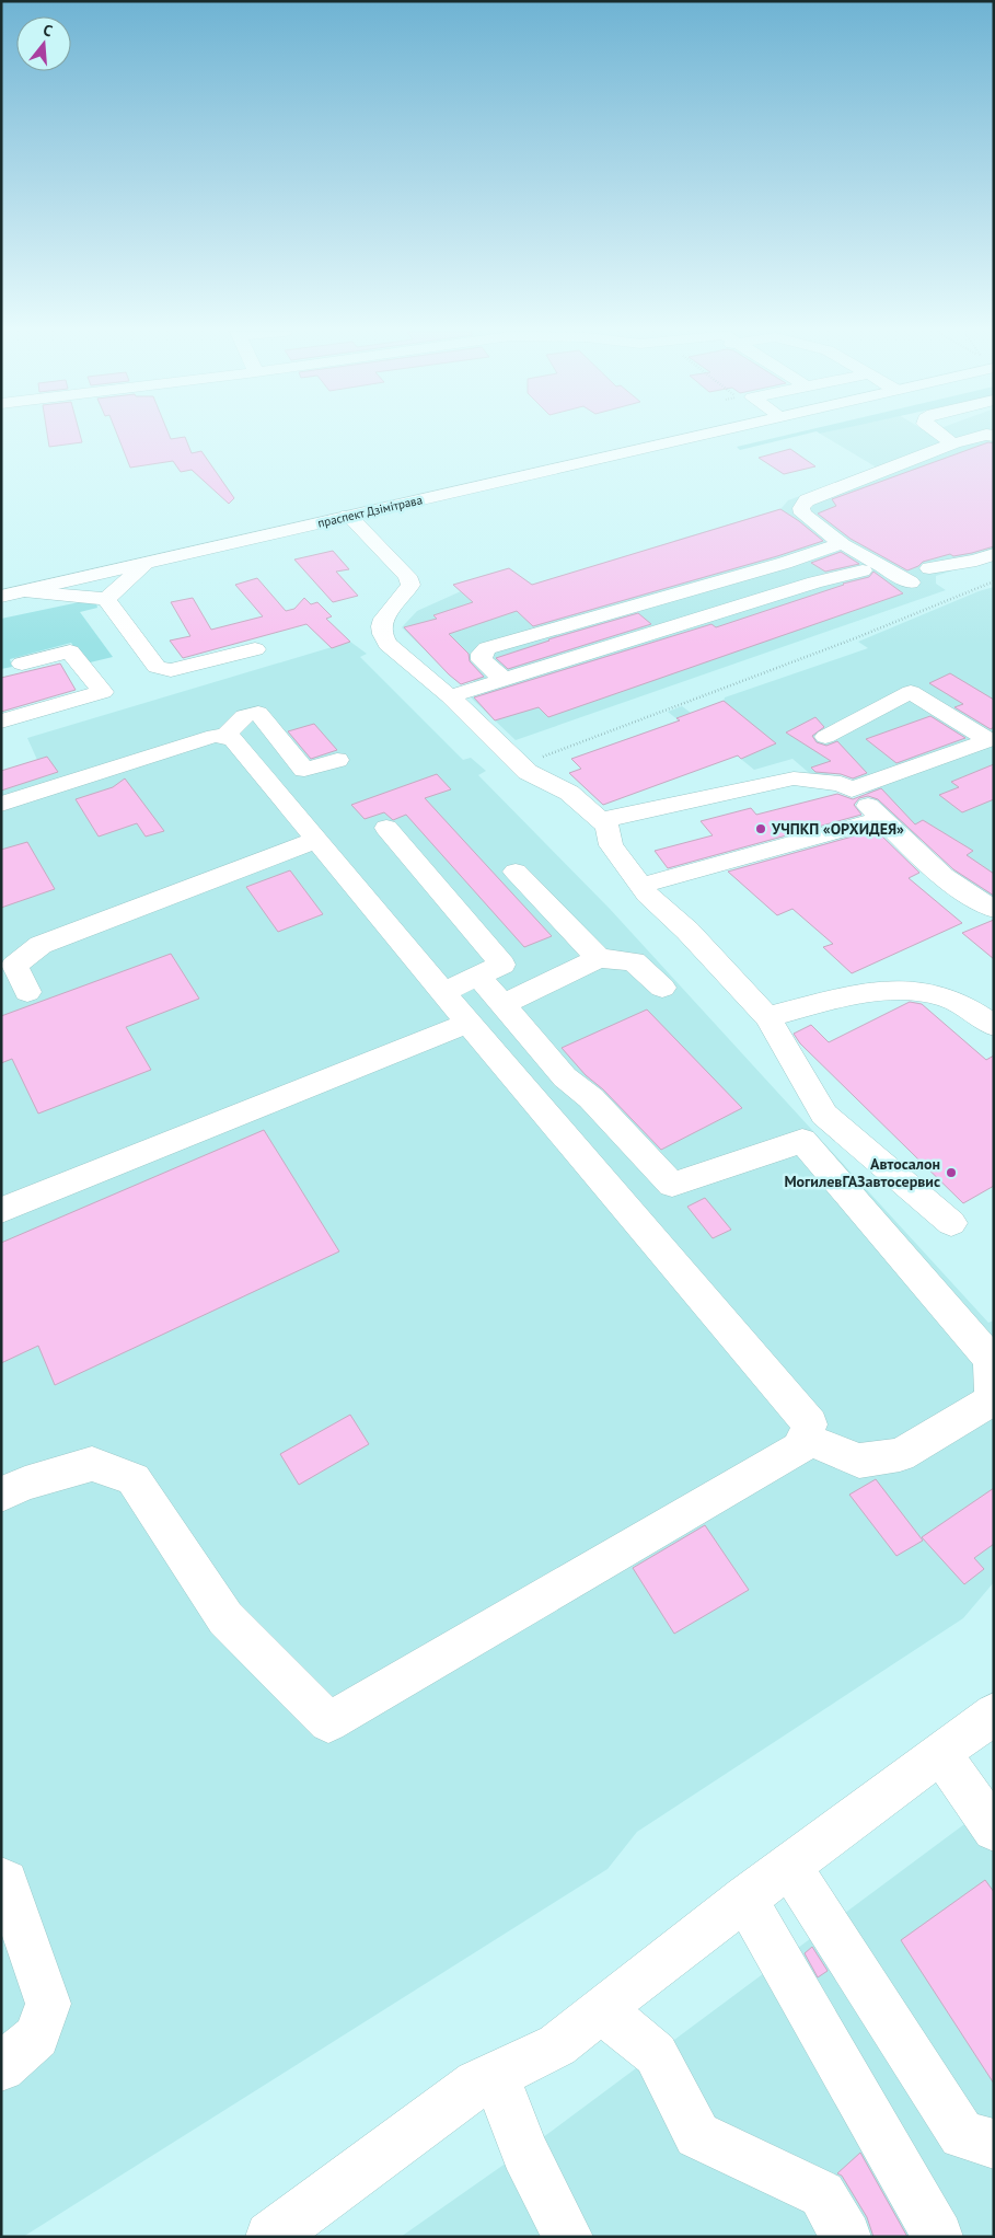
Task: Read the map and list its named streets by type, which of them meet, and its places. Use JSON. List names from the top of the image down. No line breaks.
{"streets":{"main road":["праспект Дзімітрава"]},"places":["УЧПКП «ОРХИДЕЯ»","Автосалон МогилевГАЗавтосервис"],"north":"top"}
